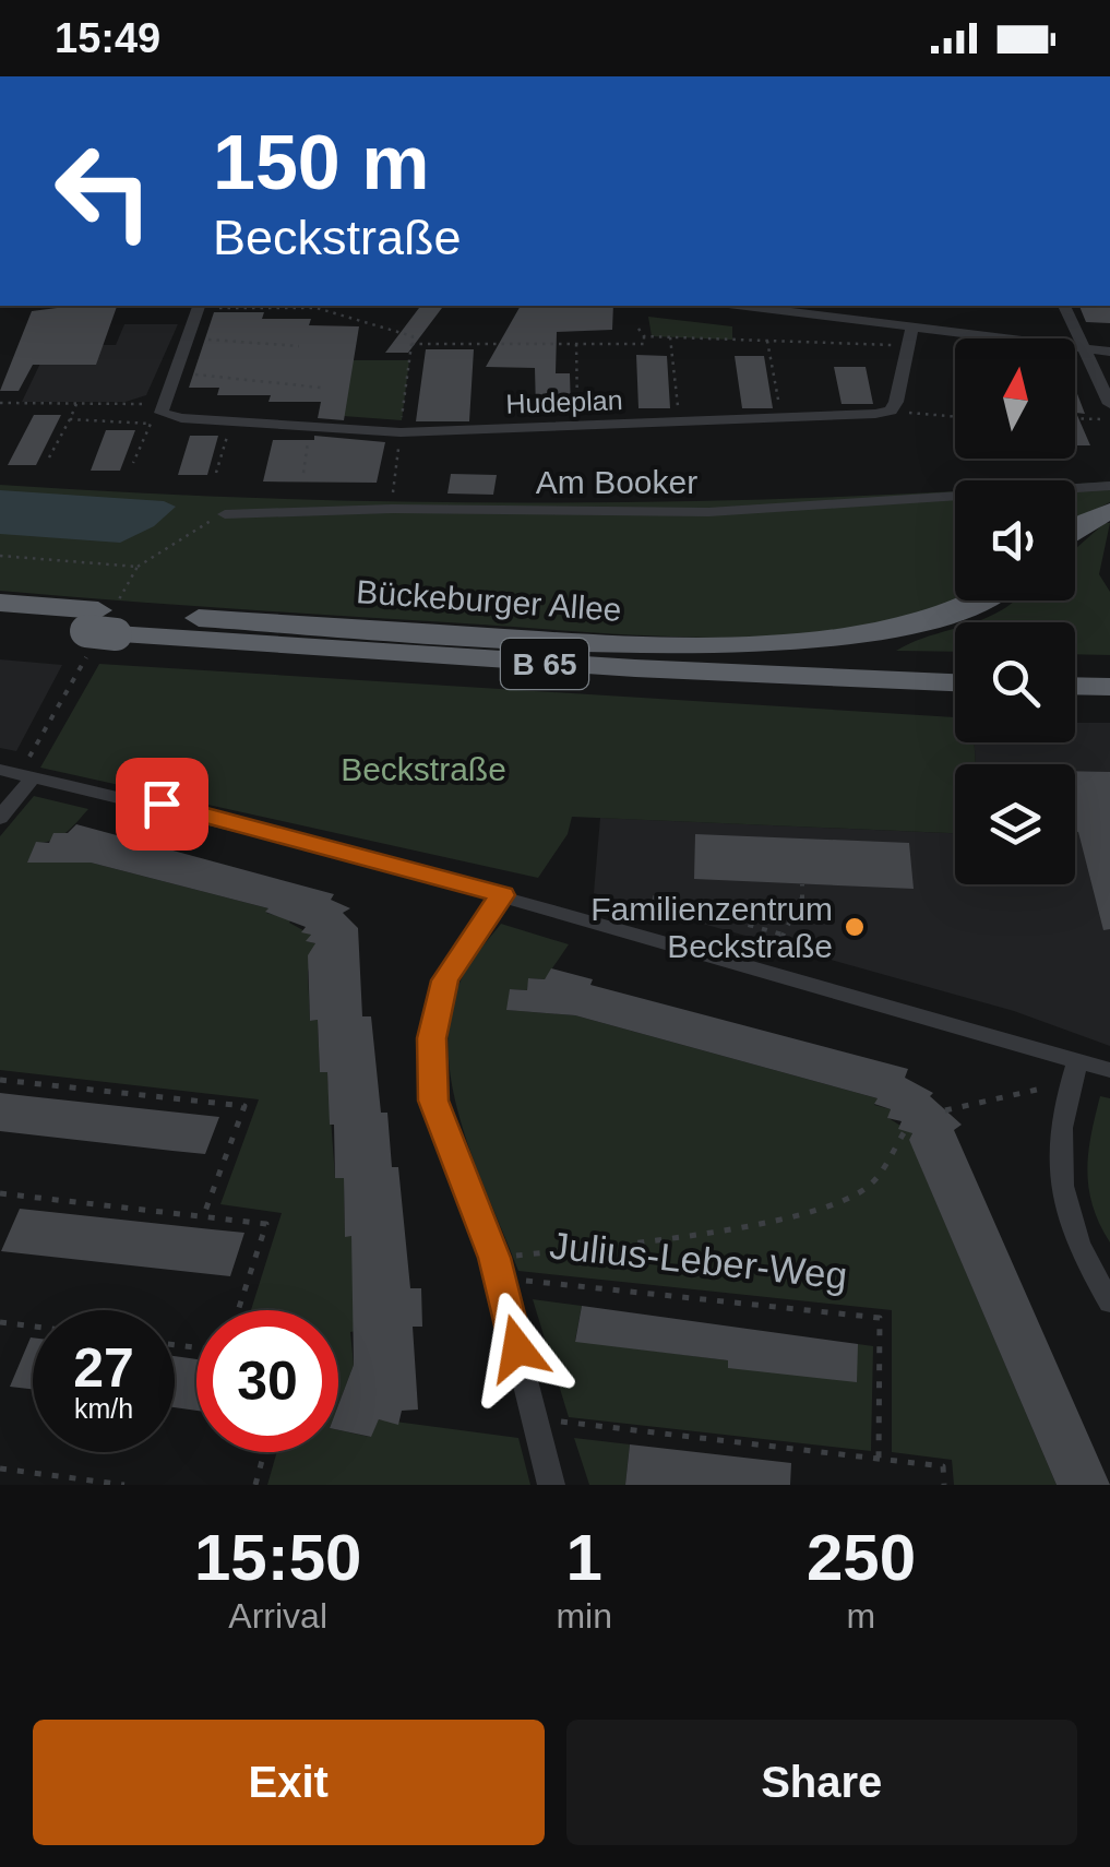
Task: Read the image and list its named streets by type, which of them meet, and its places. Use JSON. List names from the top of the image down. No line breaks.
{"streets":{"highway":["Bückeburger Allee","B 65"],"street":["Hudeplan","Am Booker"],"path":["Julius-Leber-Weg"]},"parks":["Beckstraße"],"places":["Familienzentrum Beckstraße"],"north":"top","page":{"status":"15:49","turn":["150 m","Beckstraße"],"speed":"27 km/h","limit":"30","eta":["15:50","Arrival","1","min","250","m"],"buttons":["Exit","Share"]}}
